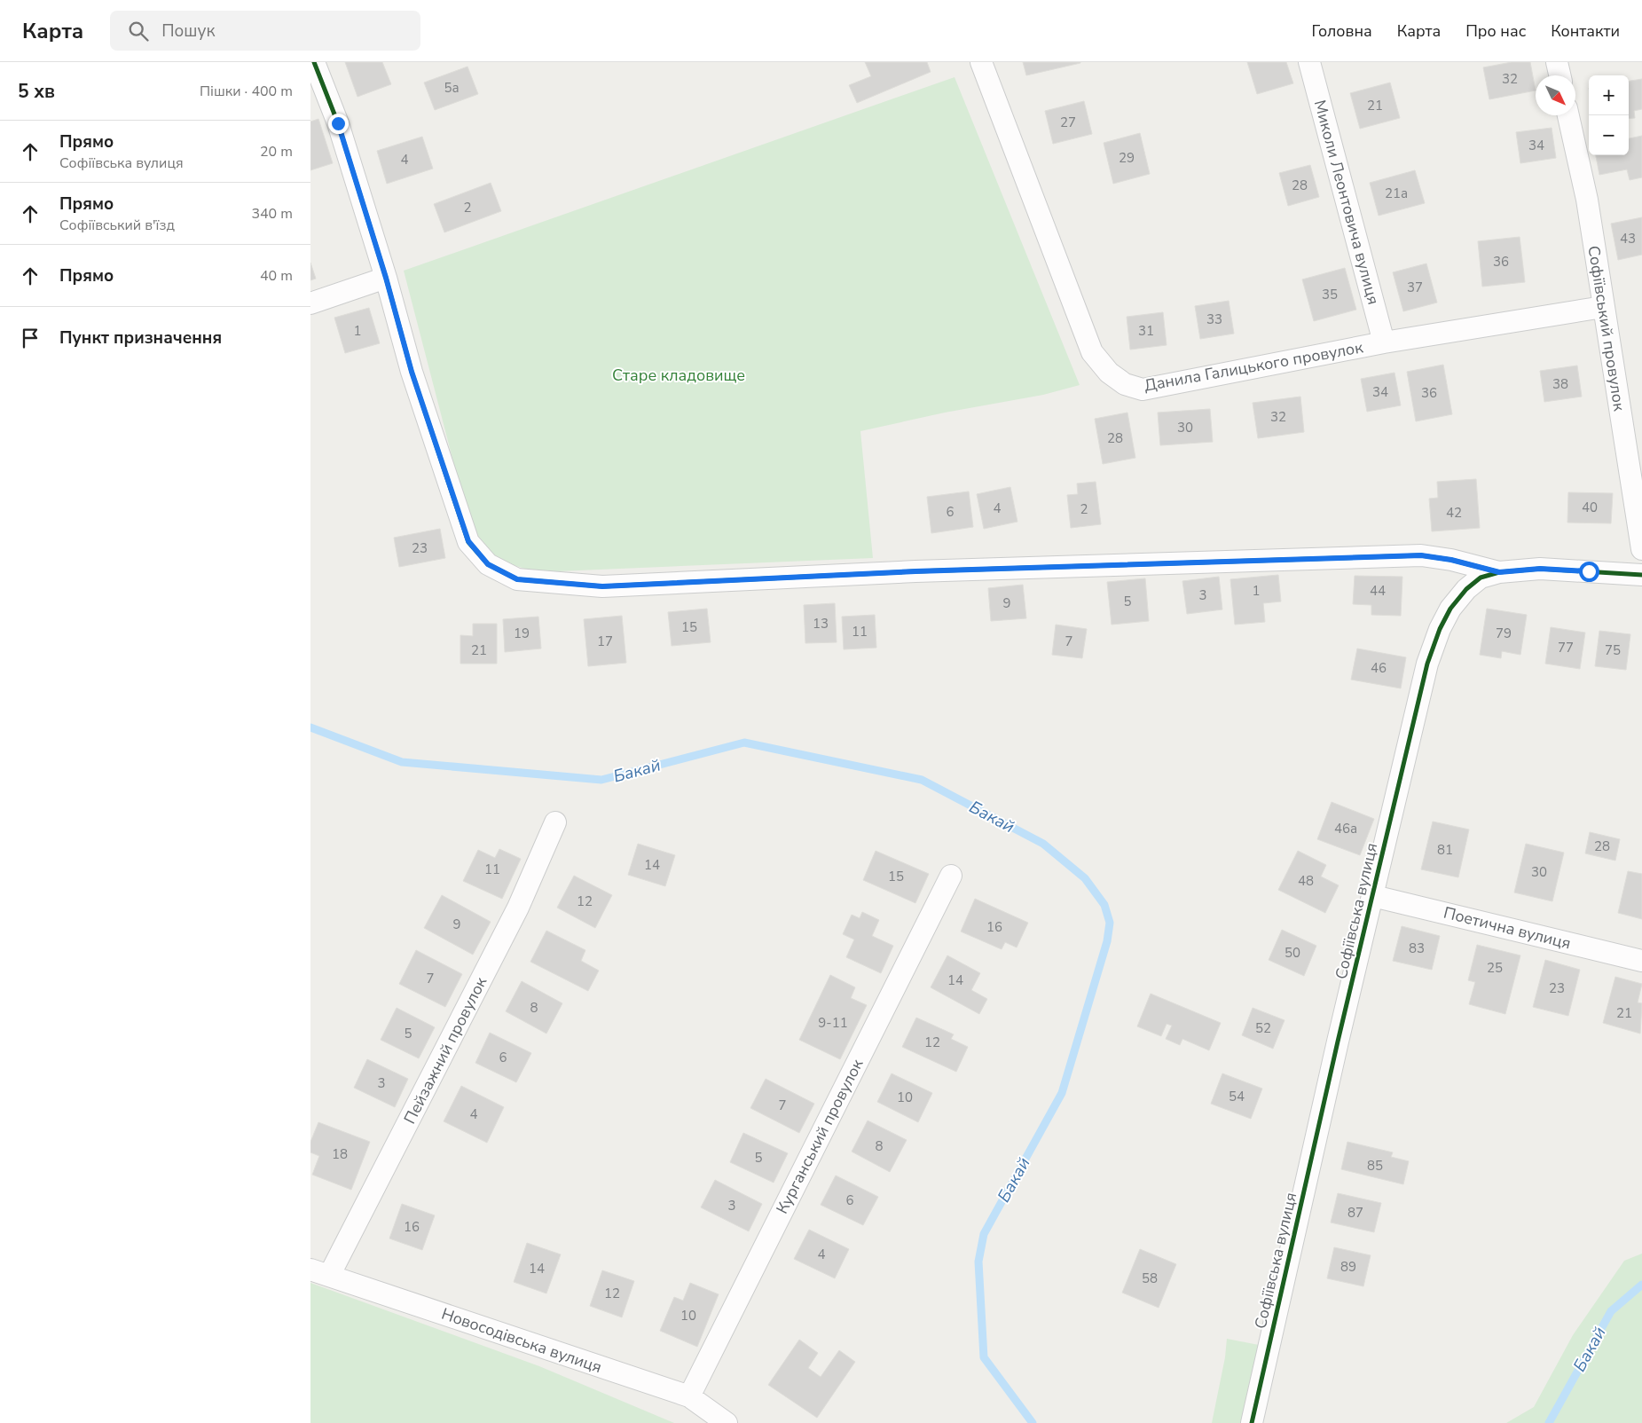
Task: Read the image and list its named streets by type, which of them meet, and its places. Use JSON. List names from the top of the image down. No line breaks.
{"streets":{"street":["Миколи Леонтовича вулиця","Софіївський провулок","Данила Галицького провулок","Софіївська вулиця","Поетична вулиця","Пейзажний провулок","Курганський провулок","Новосодівська вулиця"]},"crossings":[["Миколи Леонтовича вулиця","Данила Галицького провулок"],["Софіївський провулок","Данила Галицького провулок"],["Софіївська вулиця","Поетична вулиця"],["Пейзажний провулок","Новосодівська вулиця"],["Курганський провулок","Новосодівська вулиця"]],"water":["Бакай"],"parks":["Старе кладовище"],"house_numbers":["32","5а","21","27","34","29","4","28","21а","2","43","36","37","35","33","1","31","38","34","36","32","30","28","40","4","2","6","42","23","1","44","3","5","9","13","15","11","19","79","17","7","77","21","75","46","46а","28","81","14","11","30","15","48","12","9","16","83","50","25","7","14","23","8","21","9-11","52","5","12","6","3","54","10","7","4","8","18","5","85","6","3","87","16","4","89","14","58","12","10"],"north":"bottom right","page":{"header":"Карта","search":"Пошук","nav":["Головна","Карта","Про нас","Контакти"],"heading":["5 хв","Пішки · 400 m"],"map_buttons":["+","−"],"list":[["Прямо","Софіївська вулиця","20 m"],["Прямо","Софіївський в'їзд","340 m"],["Прямо","40 m"],"Пункт призначення"]}}
